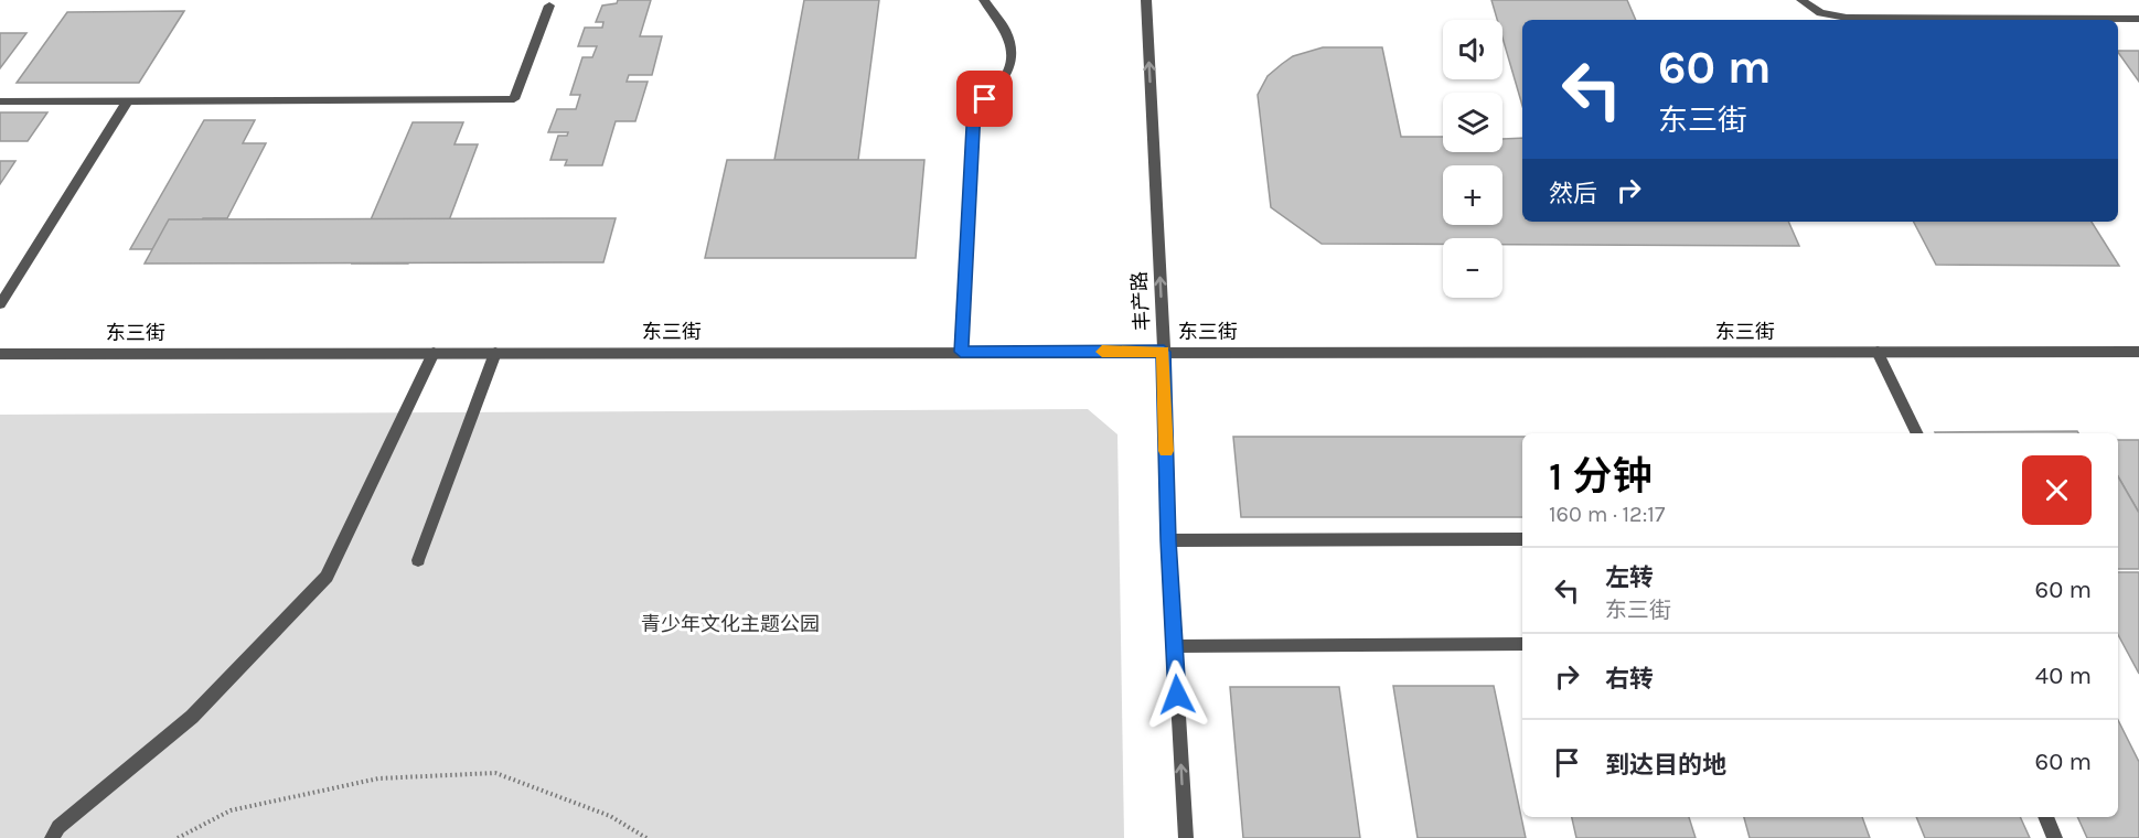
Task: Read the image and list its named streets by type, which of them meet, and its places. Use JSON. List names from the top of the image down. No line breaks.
{"streets":{"street":["丰产路","东三街"]},"crossings":[["丰产路","东三街"]],"one_way":["丰产路"],"parks":["青少年文化主题公园"],"page":{"map_buttons":["+","−"],"turn":["60 m","东三街"],"then":"然后","heading":["1 分钟","160 m · 12:17"],"list":[{"name":"左转","note":"东三街","value":"60 m"},{"name":"右转","value":"40 m"},{"name":"到达目的地","value":"60 m"}]}}
